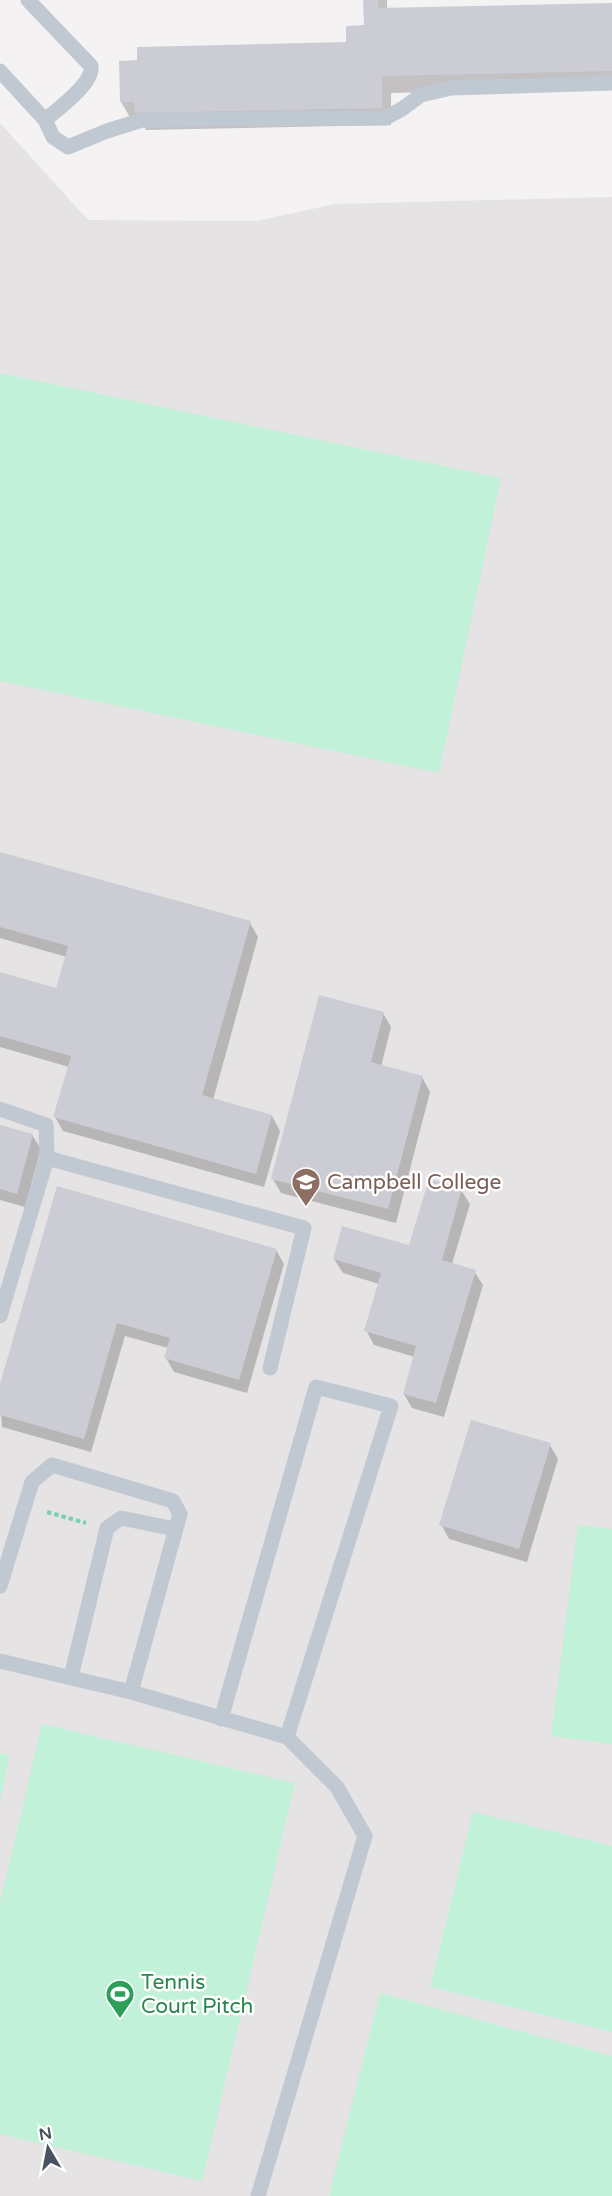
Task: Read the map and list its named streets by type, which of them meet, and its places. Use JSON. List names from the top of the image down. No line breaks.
{"places":{"school or university":["Campbell College"],"sports":["Tennis Court Pitch"]},"north":"top"}
